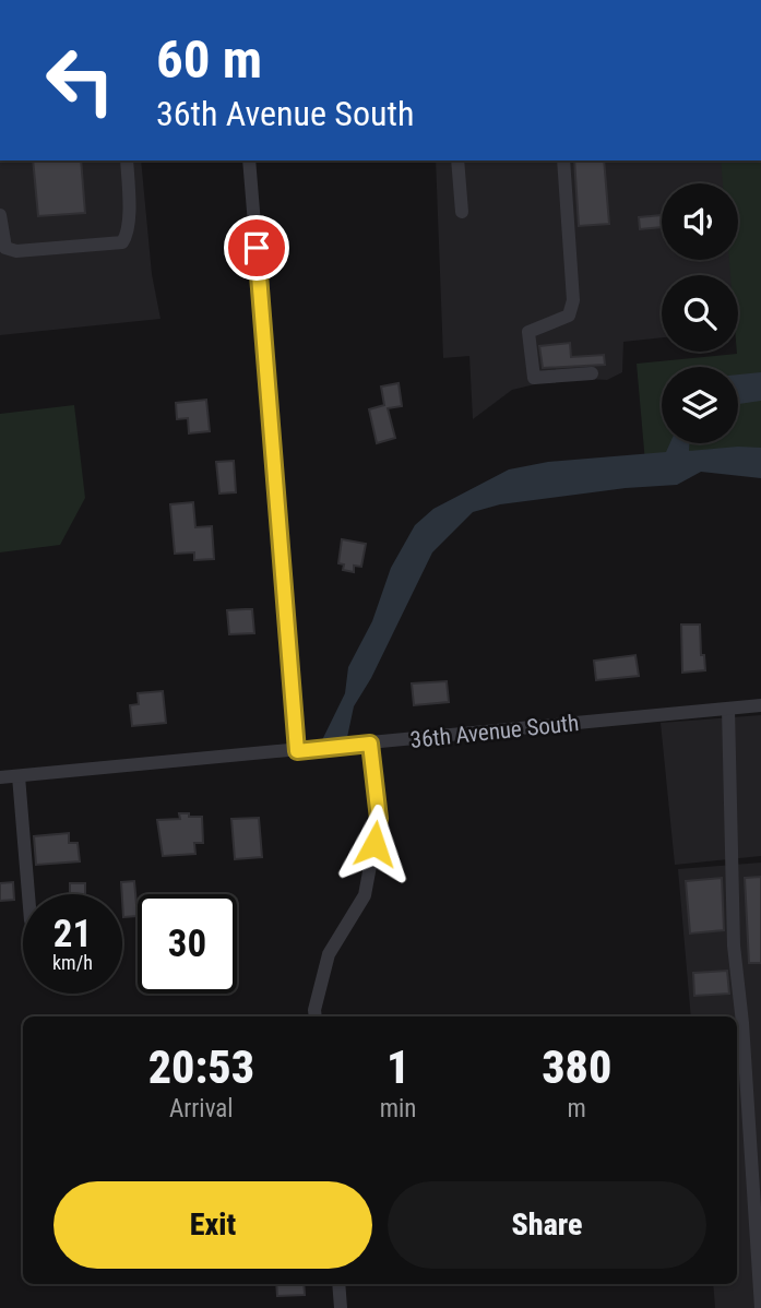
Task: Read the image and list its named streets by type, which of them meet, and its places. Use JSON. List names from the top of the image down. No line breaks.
{"streets":{"street":["36th Avenue South"]},"page":{"turn":["60 m","36th Avenue South"],"speed":"21 km/h","limit":"30","eta":["20:53","Arrival","1","min","380","m"],"buttons":["Exit","Share"]}}
